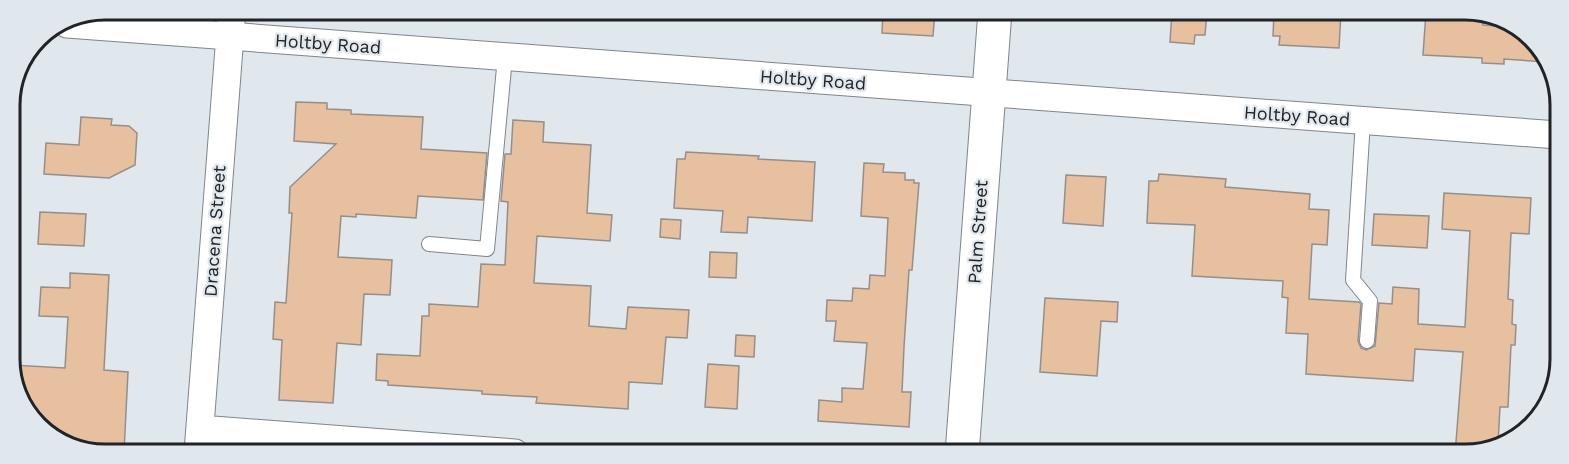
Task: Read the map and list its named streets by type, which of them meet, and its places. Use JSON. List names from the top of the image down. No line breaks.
{"streets":{"street":["Holtby Road","Dracena Street","Palm Street"]},"crossings":[["Holtby Road","Dracena Street"],["Holtby Road","Palm Street"]]}
